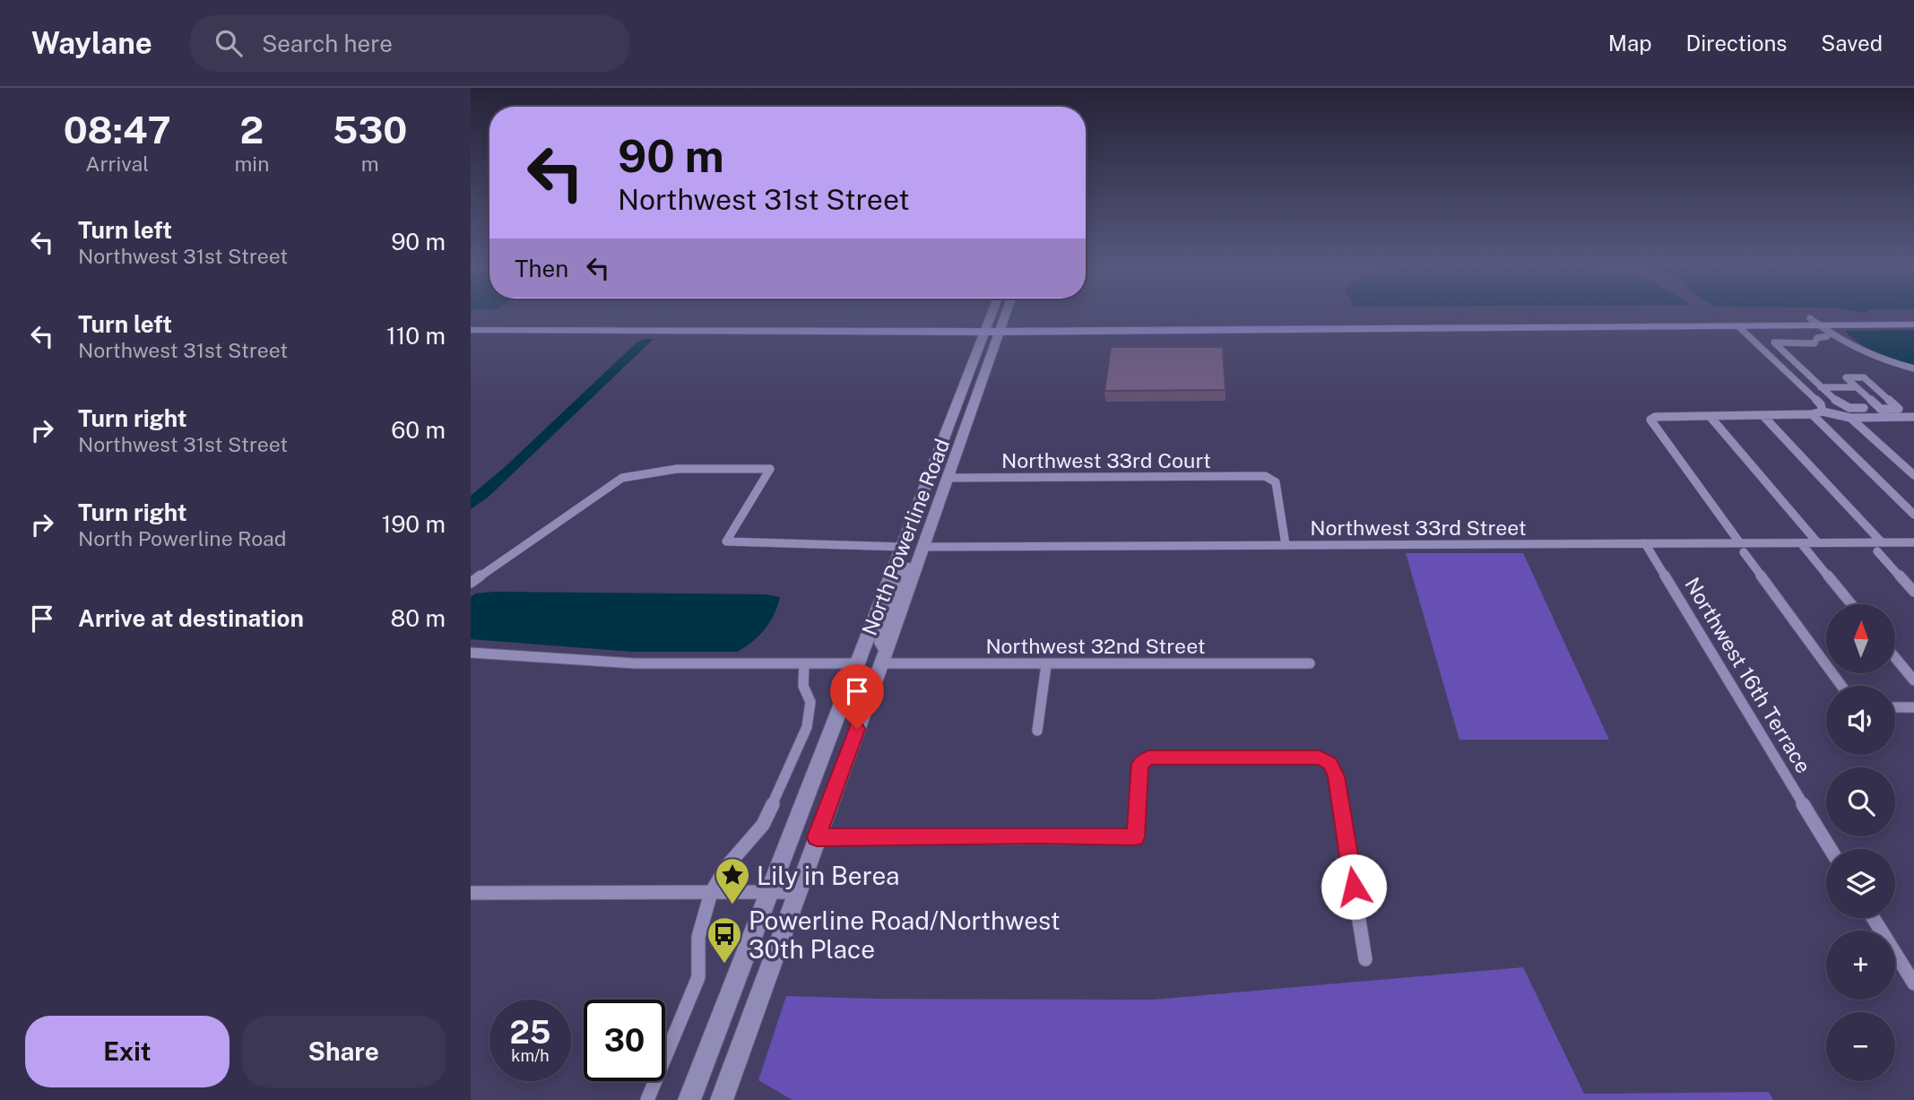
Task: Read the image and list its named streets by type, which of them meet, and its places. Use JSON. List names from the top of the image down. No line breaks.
{"streets":{"main road":["North Powerline Road"],"street":["Northwest 33rd Court","Northwest 33rd Street","Northwest 32nd Street","Northwest 16th Terrace"]},"crossings":[["Northwest 33rd Court","Northwest 33rd Street"],["Northwest 33rd Court","North Powerline Road"],["Northwest 33rd Street","North Powerline Road"],["Northwest 33rd Street","Northwest 16th Terrace"],["North Powerline Road","Northwest 32nd Street"]],"places":{"place":["Lily in Berea"],"bus stop":["Powerline Road/Northwest 30th Place"]},"north":"top","page":{"header":"Waylane","search":"Search here","nav":["Map","Directions","Saved"],"eta":["08:47","Arrival","2","min","530","m"],"turn":["90 m","Northwest 31st Street"],"list":[{"name":"Turn left","note":"Northwest 31st Street","value":"90 m"},{"name":"Turn left","note":"Northwest 31st Street","value":"110 m"},{"name":"Turn right","note":"Northwest 31st Street","value":"60 m"},{"name":"Turn right","note":"North Powerline Road","value":"190 m"},{"name":"Arrive at destination","value":"80 m"}],"then":"Then","map_buttons":["+","−"],"speed":"25 km/h","limit":"30","buttons":["Exit","Share"]}}
